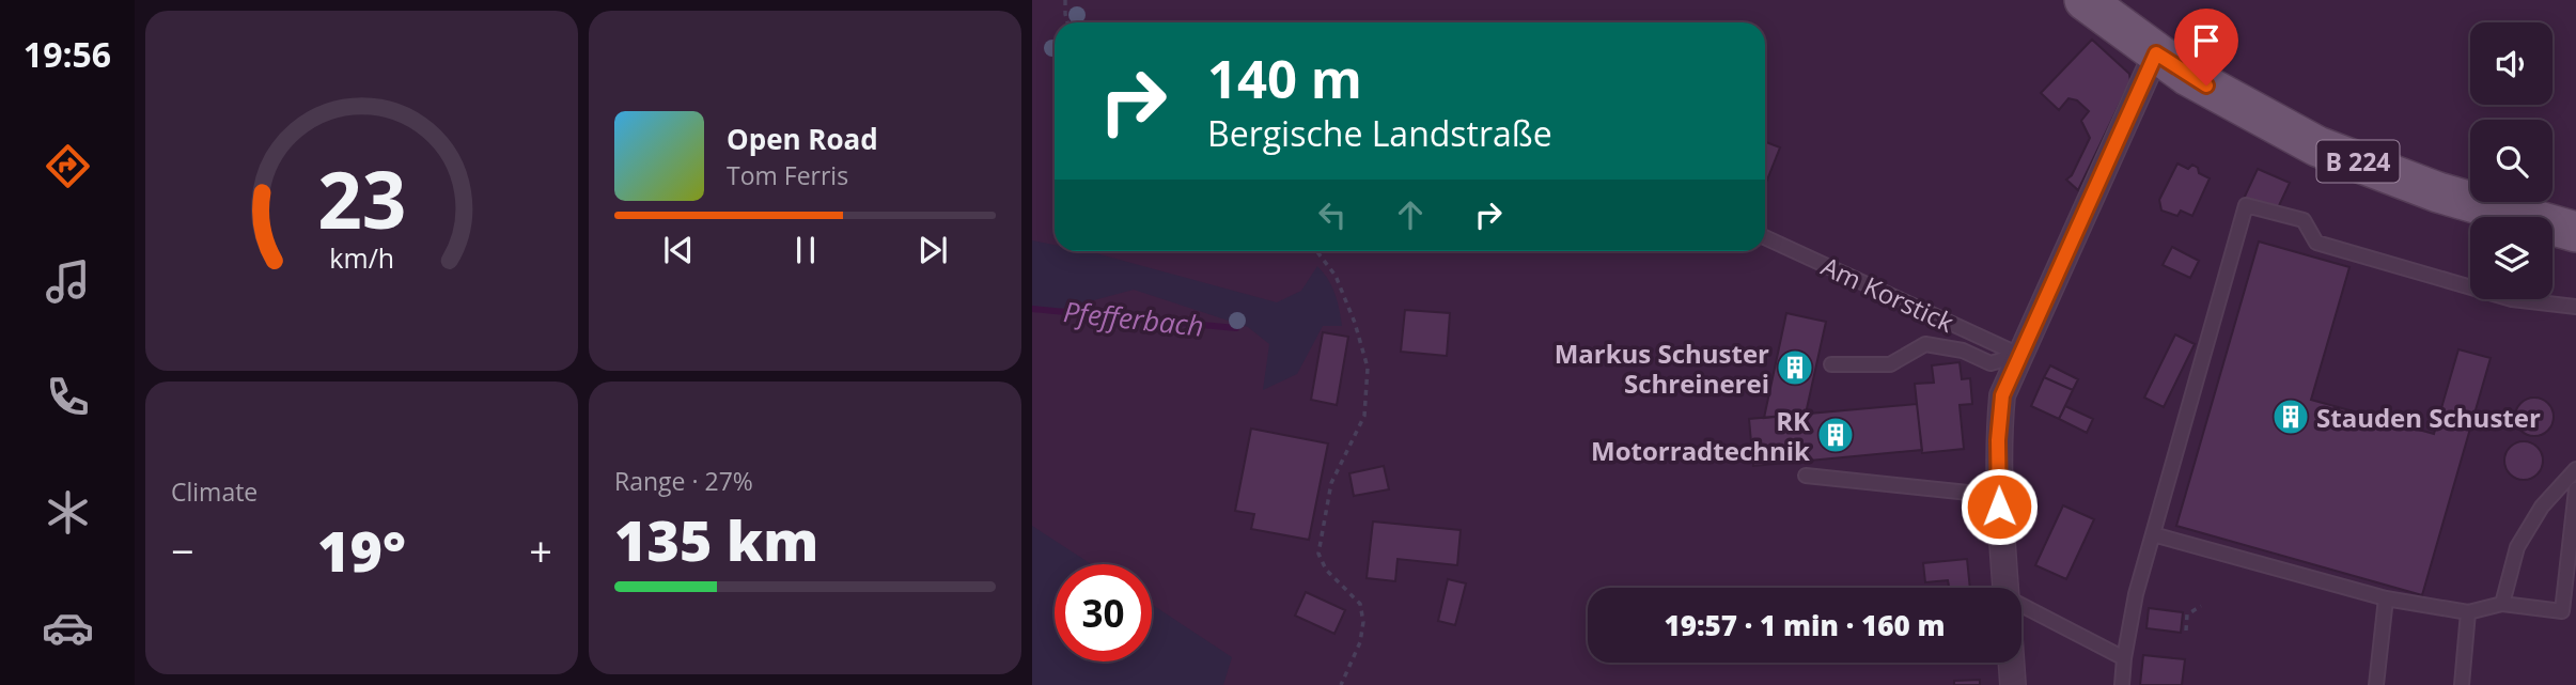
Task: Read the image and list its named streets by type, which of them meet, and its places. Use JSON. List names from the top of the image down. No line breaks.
{"streets":{"main road":["B 224"],"lane":["Am Korstick"]},"water":["Pfefferbach"],"places":{"building":["Markus Schuster Schreinerei","Stauden Schuster","RK Motorradtechnik"]},"page":{"tabs":"19:56","turn":["140 m","Bergische Landstraße"],"song":["Open Road","Tom Ferris"],"tile":["Climate",["Range · 27%","135 km"]],"heat":["−","19°","+"],"limit":"30","trip":"19:57 · 1 min · 160 m","gauge":["23","km/h"]}}
